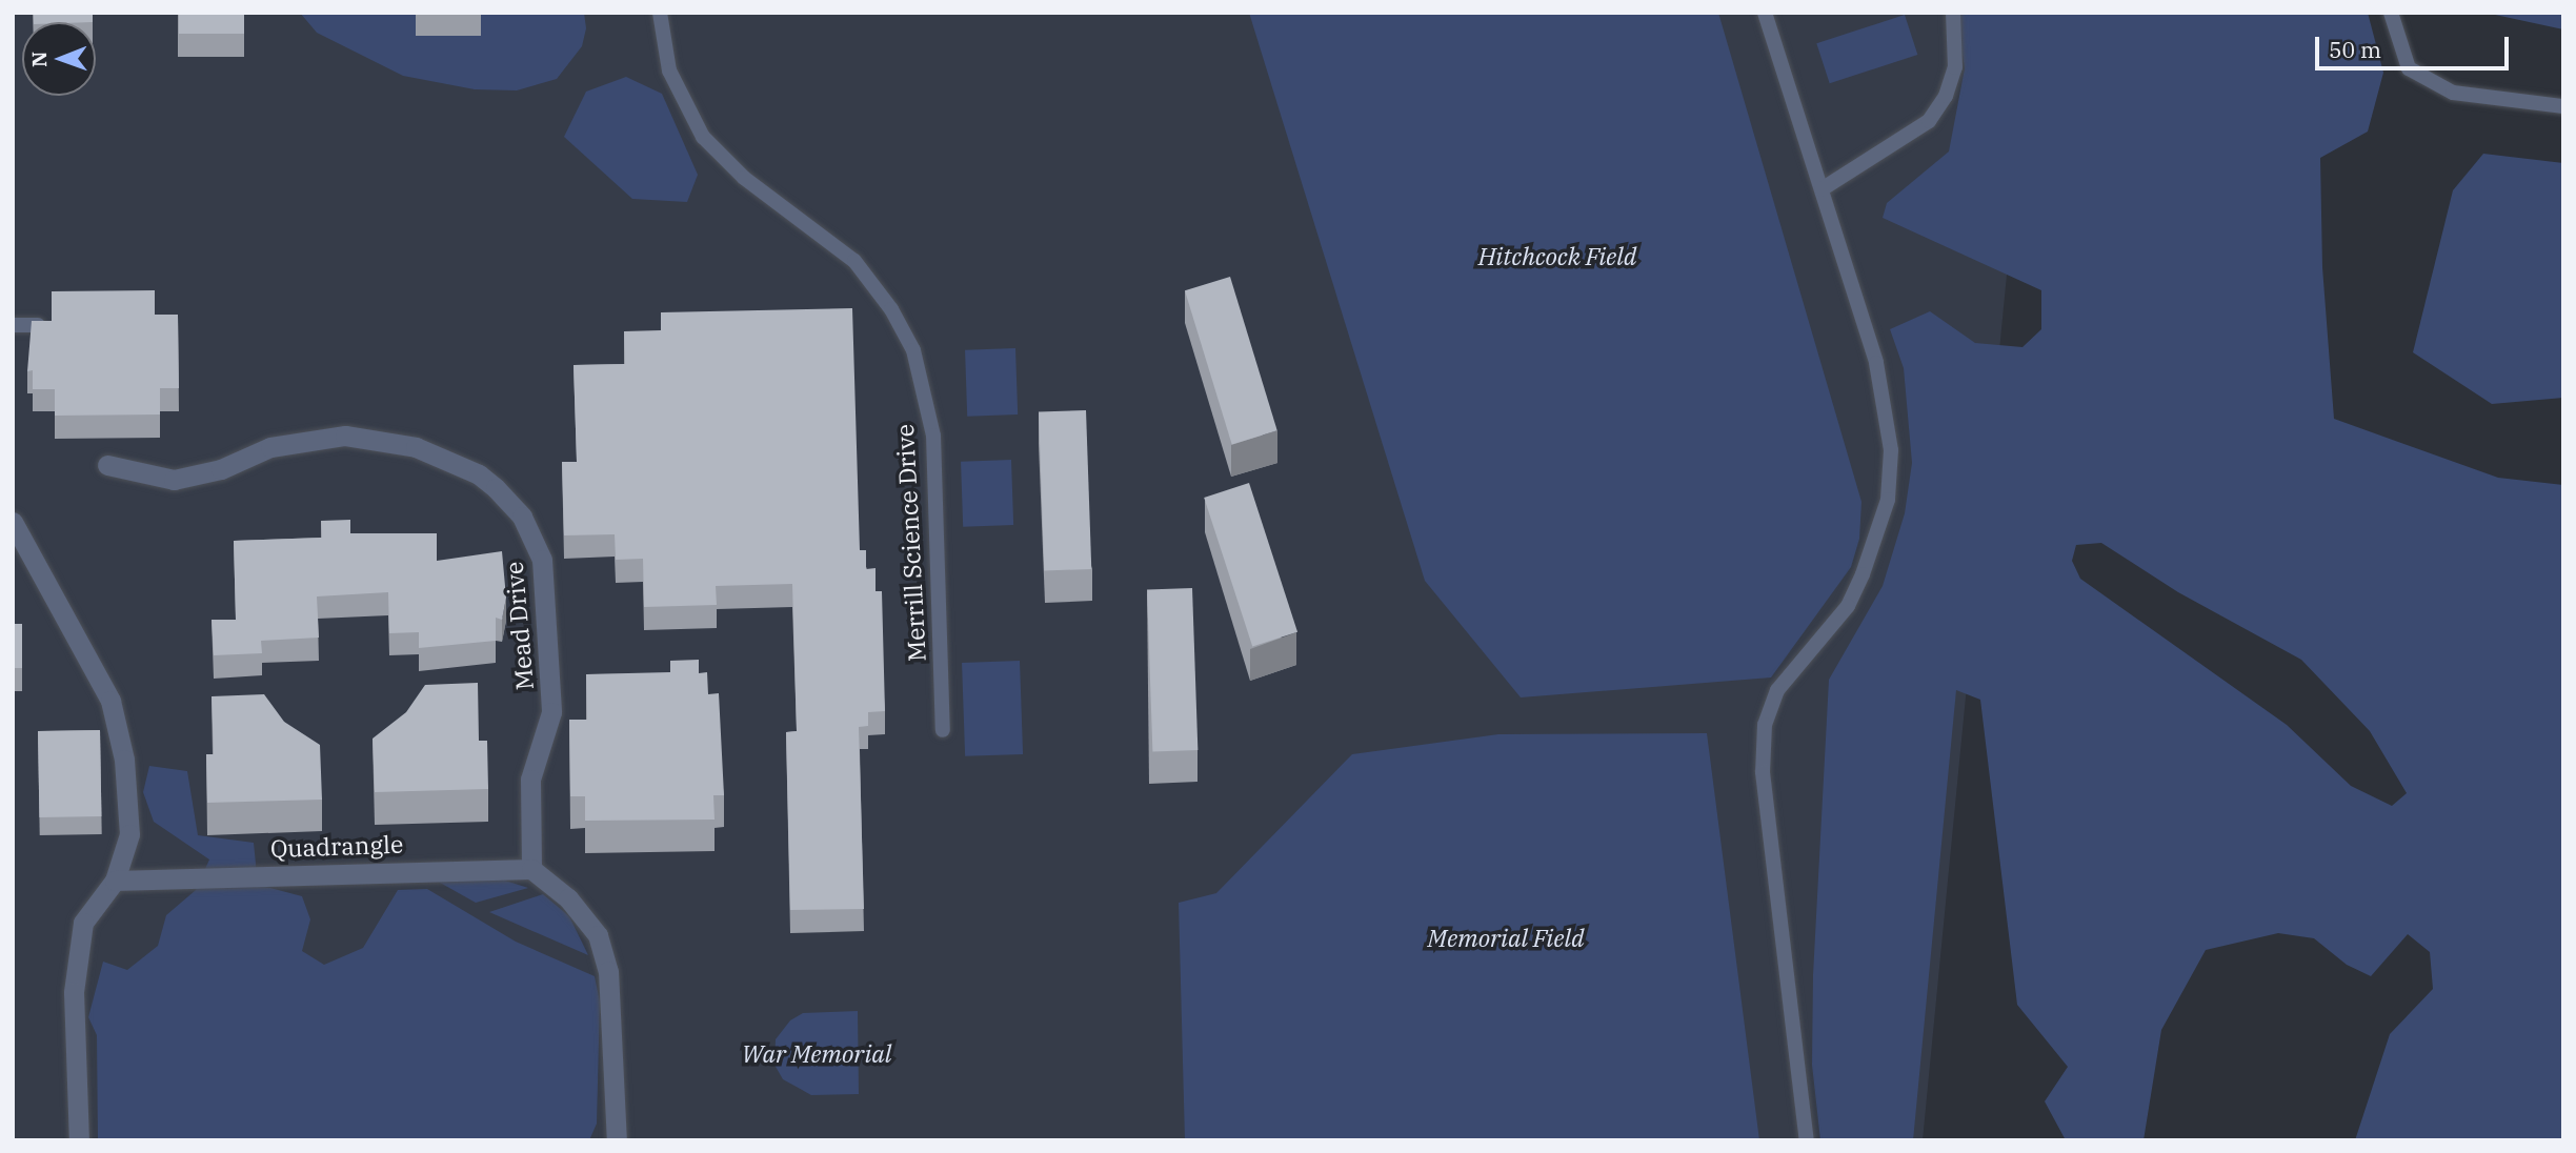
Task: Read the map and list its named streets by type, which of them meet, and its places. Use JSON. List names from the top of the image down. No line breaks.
{"streets":{"street":["Mead Drive","Quadrangle"],"lane":["Merrill Science Drive"]},"crossings":[["Mead Drive","Quadrangle"]],"parks":["Hitchcock Field","Memorial Field","War Memorial"],"scale_bar":"50 m","north":"left"}
